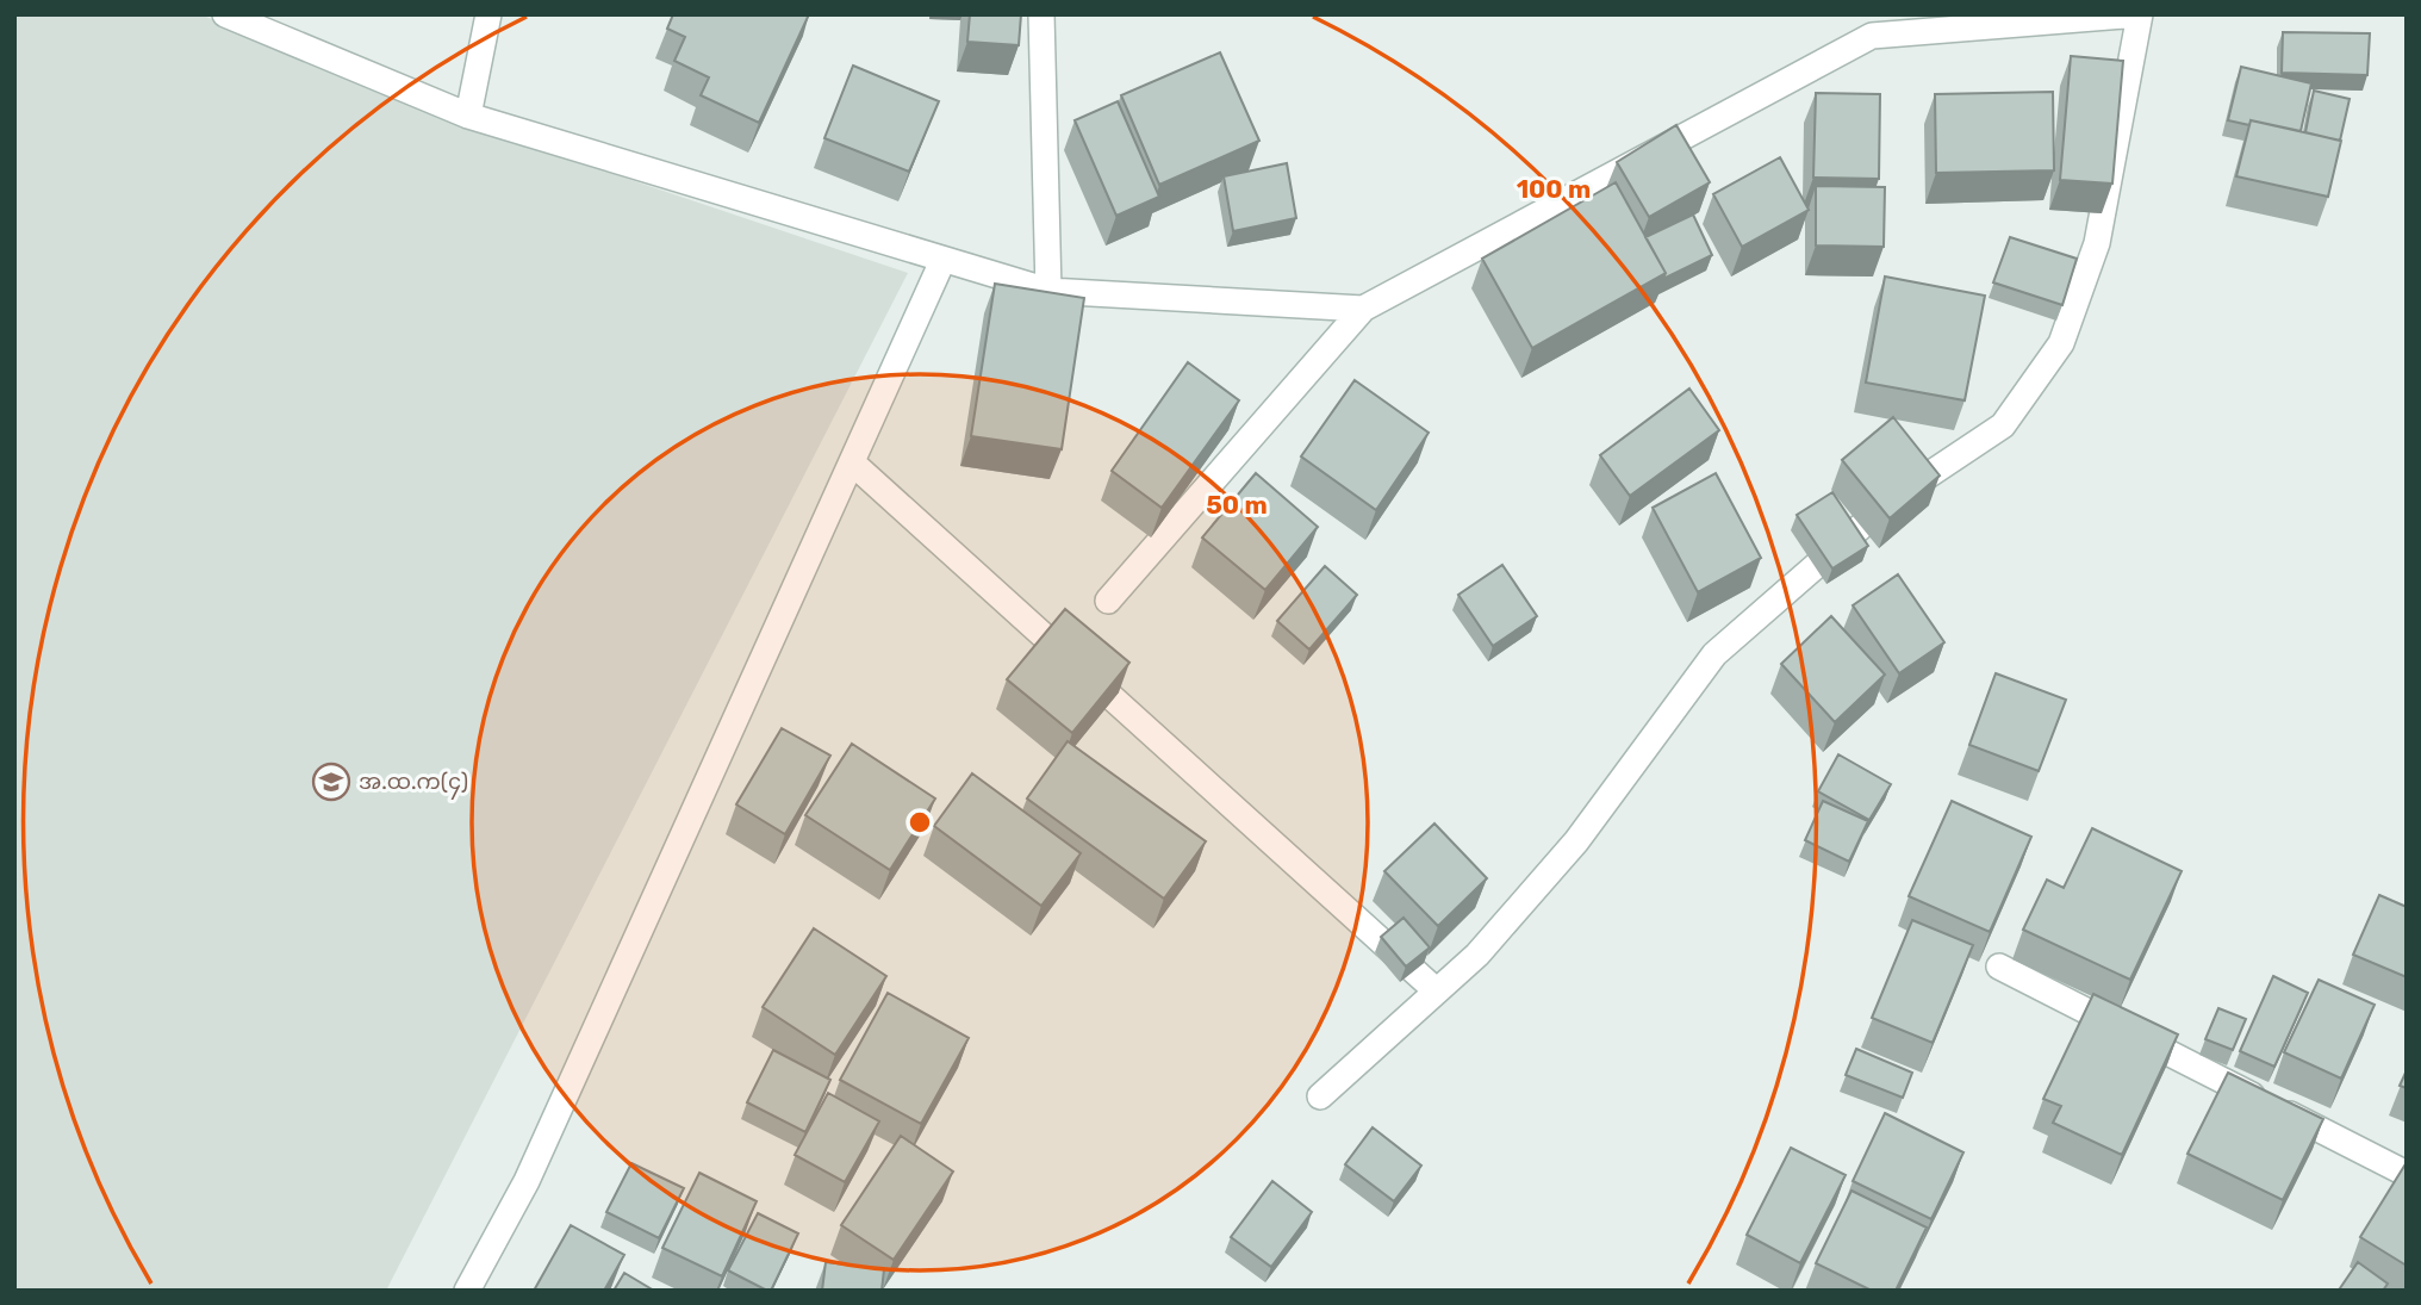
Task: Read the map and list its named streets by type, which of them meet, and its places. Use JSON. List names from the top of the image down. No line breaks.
{"places":{"school or university":["အ.ထ.က(၄)"]},"rings":["100 m","50 m"]}
